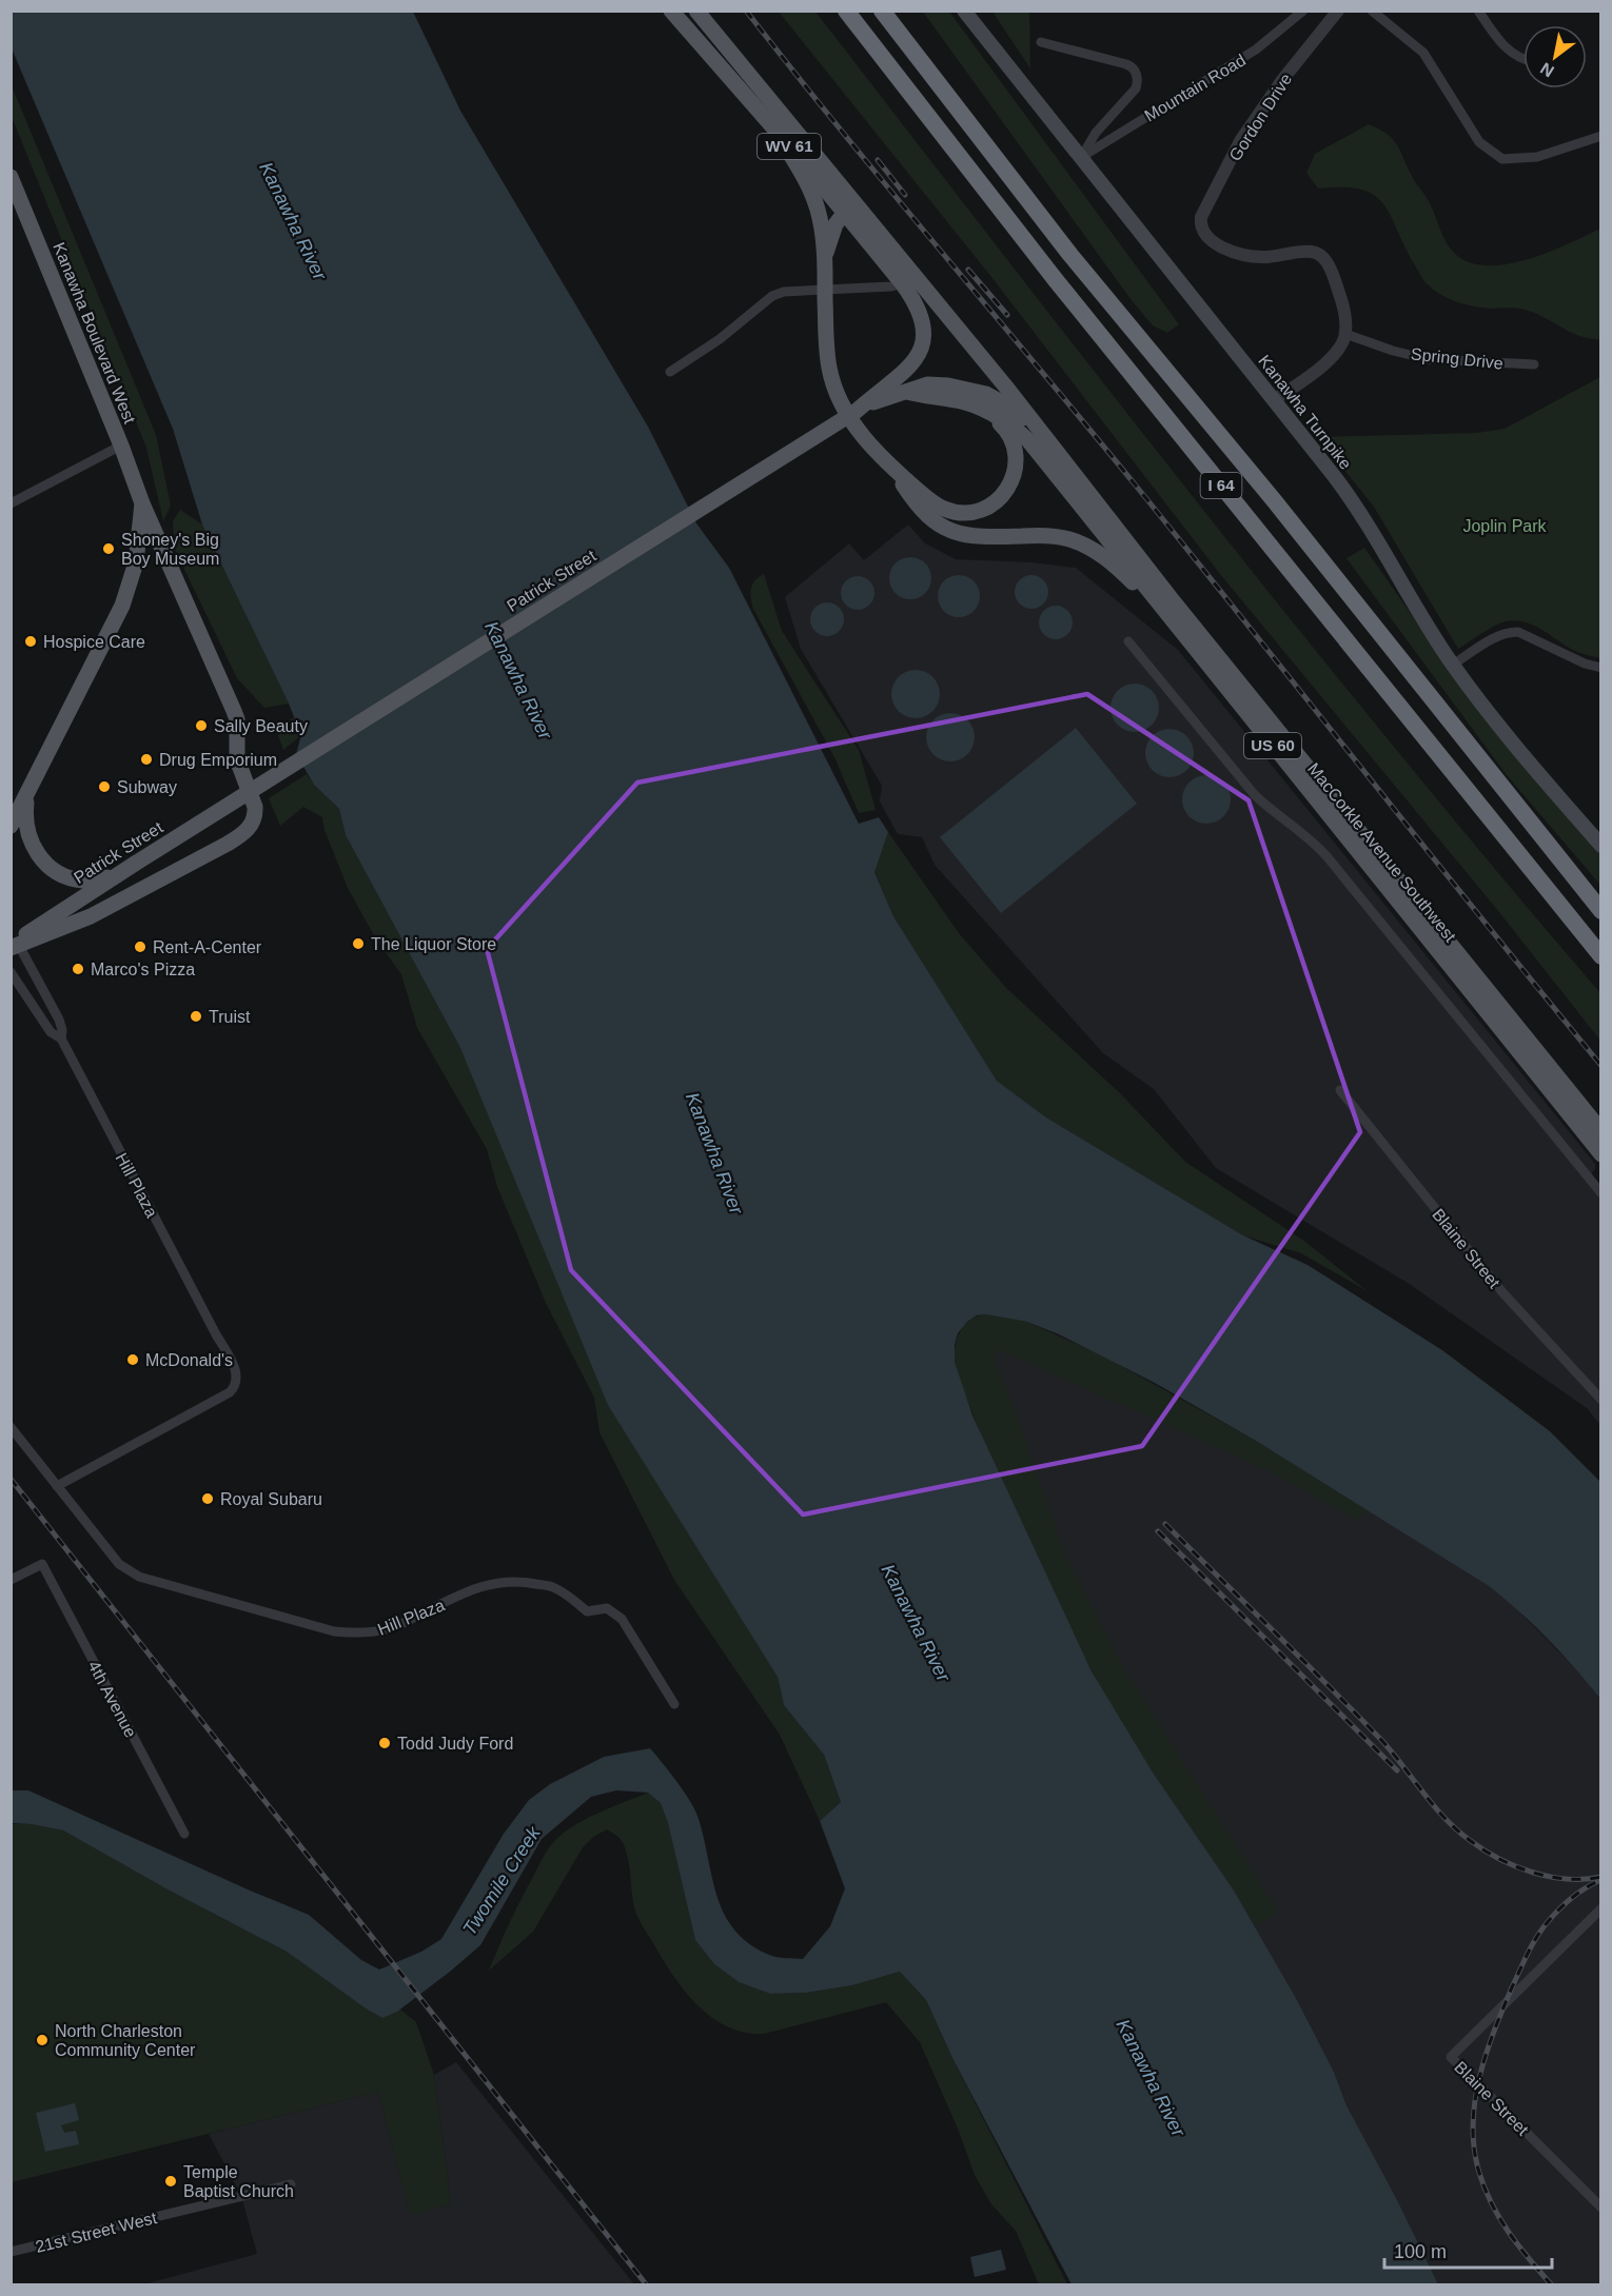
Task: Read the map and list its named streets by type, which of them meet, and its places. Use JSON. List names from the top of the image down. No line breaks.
{"streets":{"highway":["I 64"],"main road":["WV 61","Kanawha Boulevard West","Kanawha Turnpike","Patrick Street","US 60","MacCorkle Avenue Southwest"],"street":["Mountain Road","Gordon Drive","Spring Drive","Hill Plaza","Blaine Street","4th Avenue","21st Street West"]},"crossings":[["Mountain Road","Kanawha Turnpike"],["Gordon Drive","Spring Drive"],["Kanawha Boulevard West","Patrick Street"],["Kanawha Boulevard West","Hill Plaza"],["Patrick Street","MacCorkle Avenue Southwest"],["Patrick Street","Hill Plaza"]],"water":["Kanawha River","Twomile Creek"],"parks":["Joplin Park"],"places":["Shoney's Big Boy Museum","Hospice Care","Sally Beauty","Drug Emporium","Subway","The Liquor Store","Rent-A-Center","Marco's Pizza","Truist","McDonald's","Royal Subaru","Todd Judy Ford","North Charleston Community Center","Temple Baptist Church"],"scale_bar":"100 m","north":"bottom left"}
